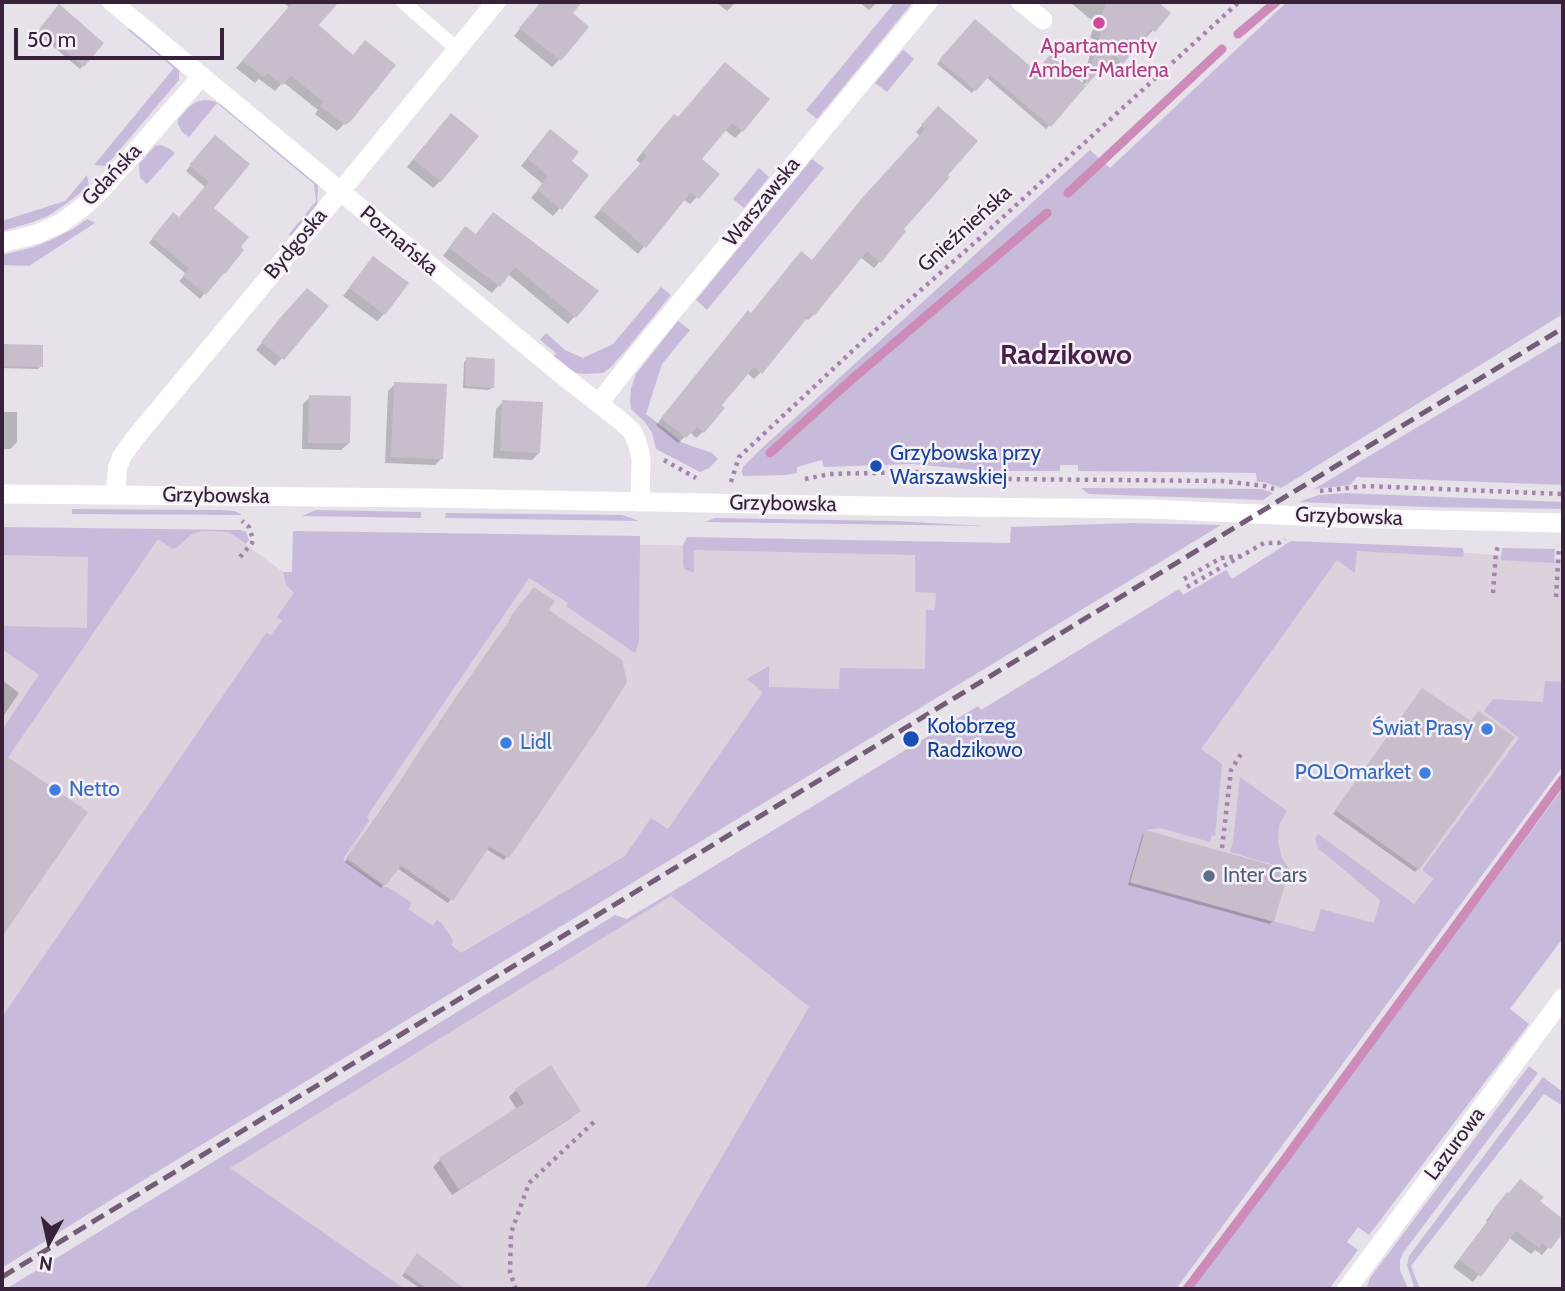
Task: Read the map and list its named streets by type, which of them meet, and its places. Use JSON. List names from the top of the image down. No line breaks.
{"streets":{"street":["Gdańska","Warszawska","Poznańska","Bydgoska","Grzybowska","Lazurowa"],"path":["Gnieźnieńska"]},"crossings":[["Gdańska","Poznańska"],["Warszawska","Poznańska"],["Poznańska","Bydgoska"],["Poznańska","Grzybowska"],["Bydgoska","Grzybowska"]],"districts":["Radzikowo"],"places":["Apartamenty Amber-Marlena","Grzybowska przy Warszawskiej","Świat Prasy","Kołobrzeg Radzikowo","Lidl","POLOmarket","Netto","Inter Cars"],"scale_bar":"50 m","north":"bottom"}
